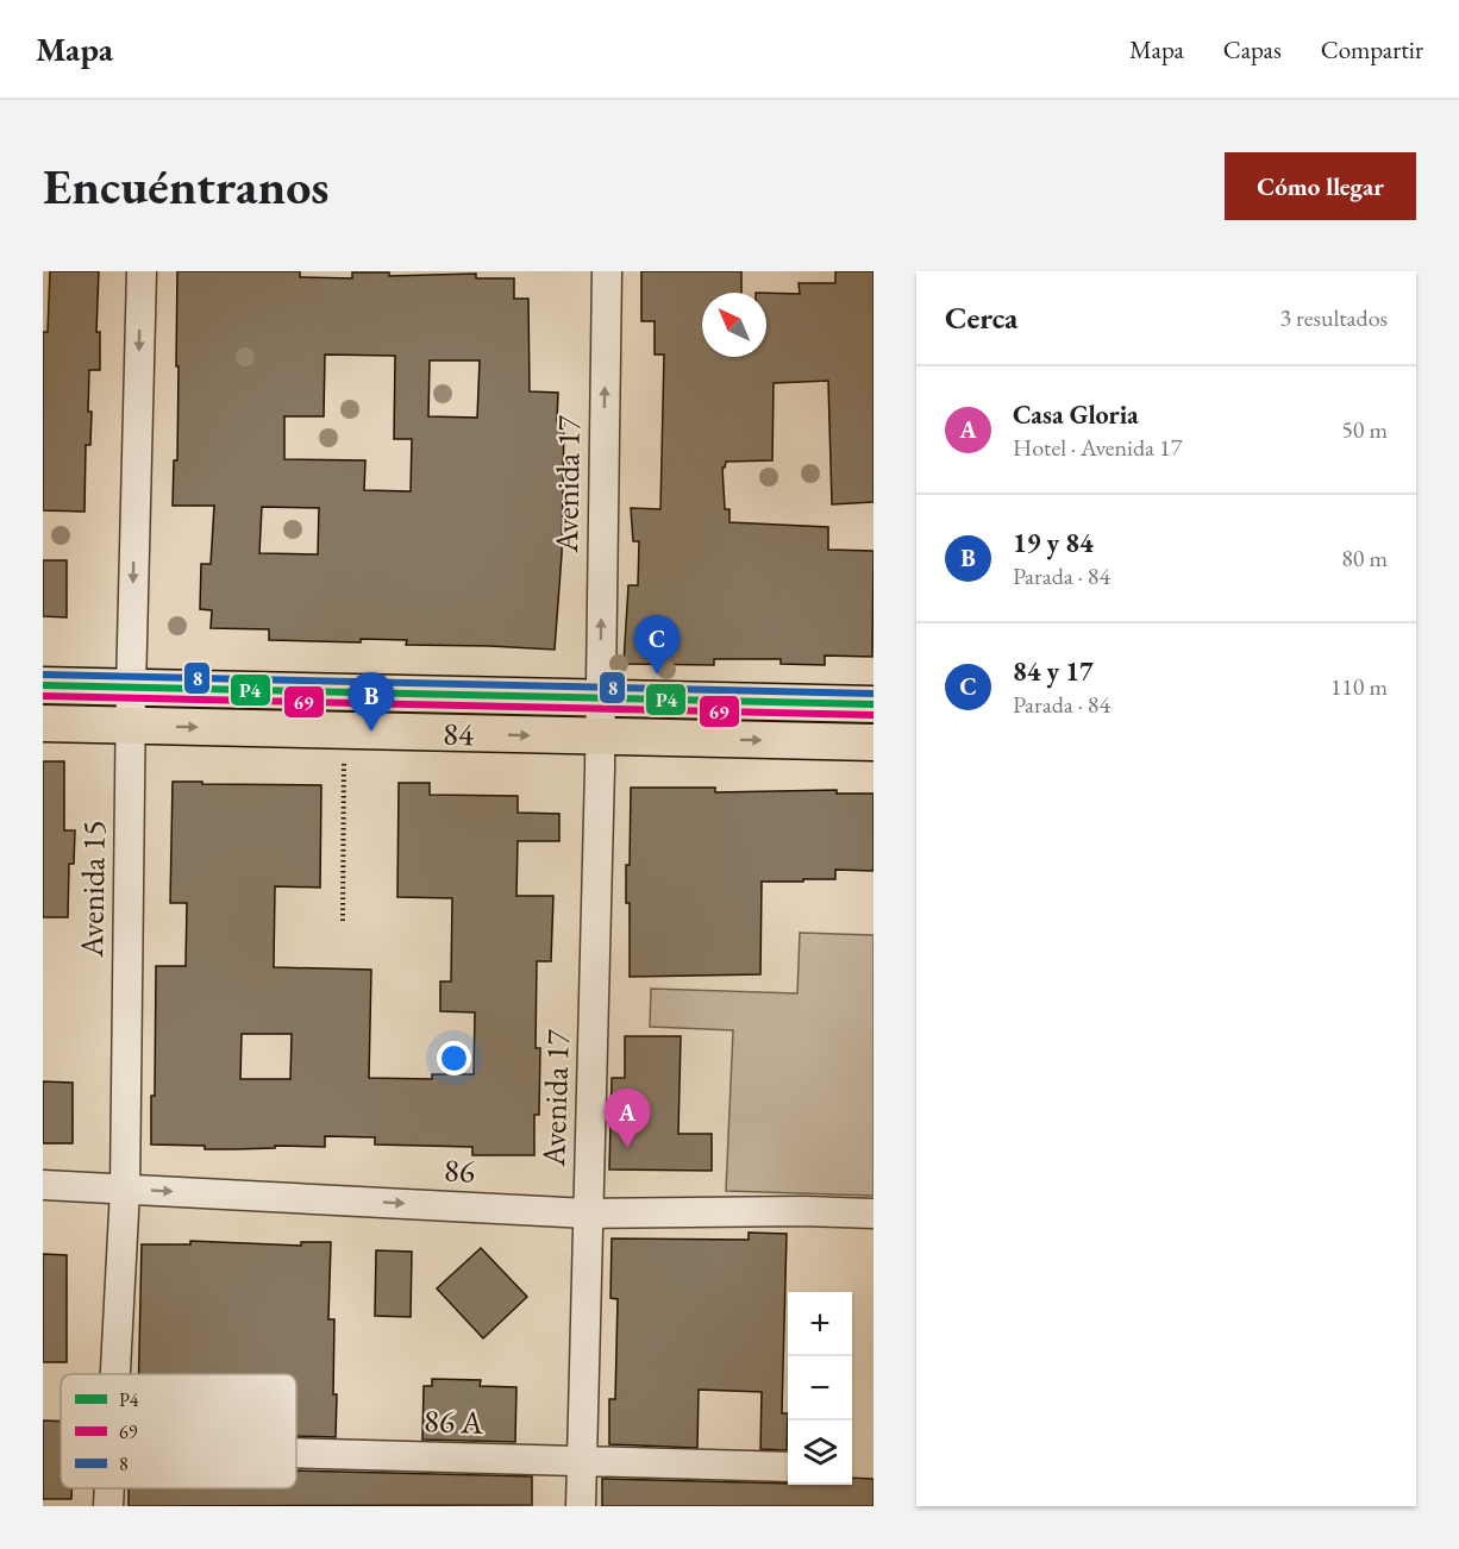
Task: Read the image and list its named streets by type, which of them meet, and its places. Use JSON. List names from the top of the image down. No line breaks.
{"streets":{"main road":["84"],"street":["Avenida 17","Avenida 15","86","86 A"]},"crossings":[["Avenida 17","84"],["Avenida 17","86"],["Avenida 17","86 A"],["84","Avenida 15"],["Avenida 15","86"]],"one_way":["Avenida 15","86"],"lines":["transit line 8","transit line P4","transit line 69"],"legend":["P4","69","8"],"north":"top left","page":{"header":"Mapa","nav":["Mapa","Capas","Compartir"],"buttons":"Cómo llegar","title":"Encuéntranos","heading":["Cerca","3 resultados"],"list":[{"mark":"A","name":"Casa Gloria","note":"Hotel · Avenida 17","value":"50 m"},{"mark":"B","name":"19 y 84","note":"Parada · 84","value":"80 m"},{"mark":"C","name":"84 y 17","note":"Parada · 84","value":"110 m"}],"pins":["C","B","A"],"map_buttons":["+","−"]}}
